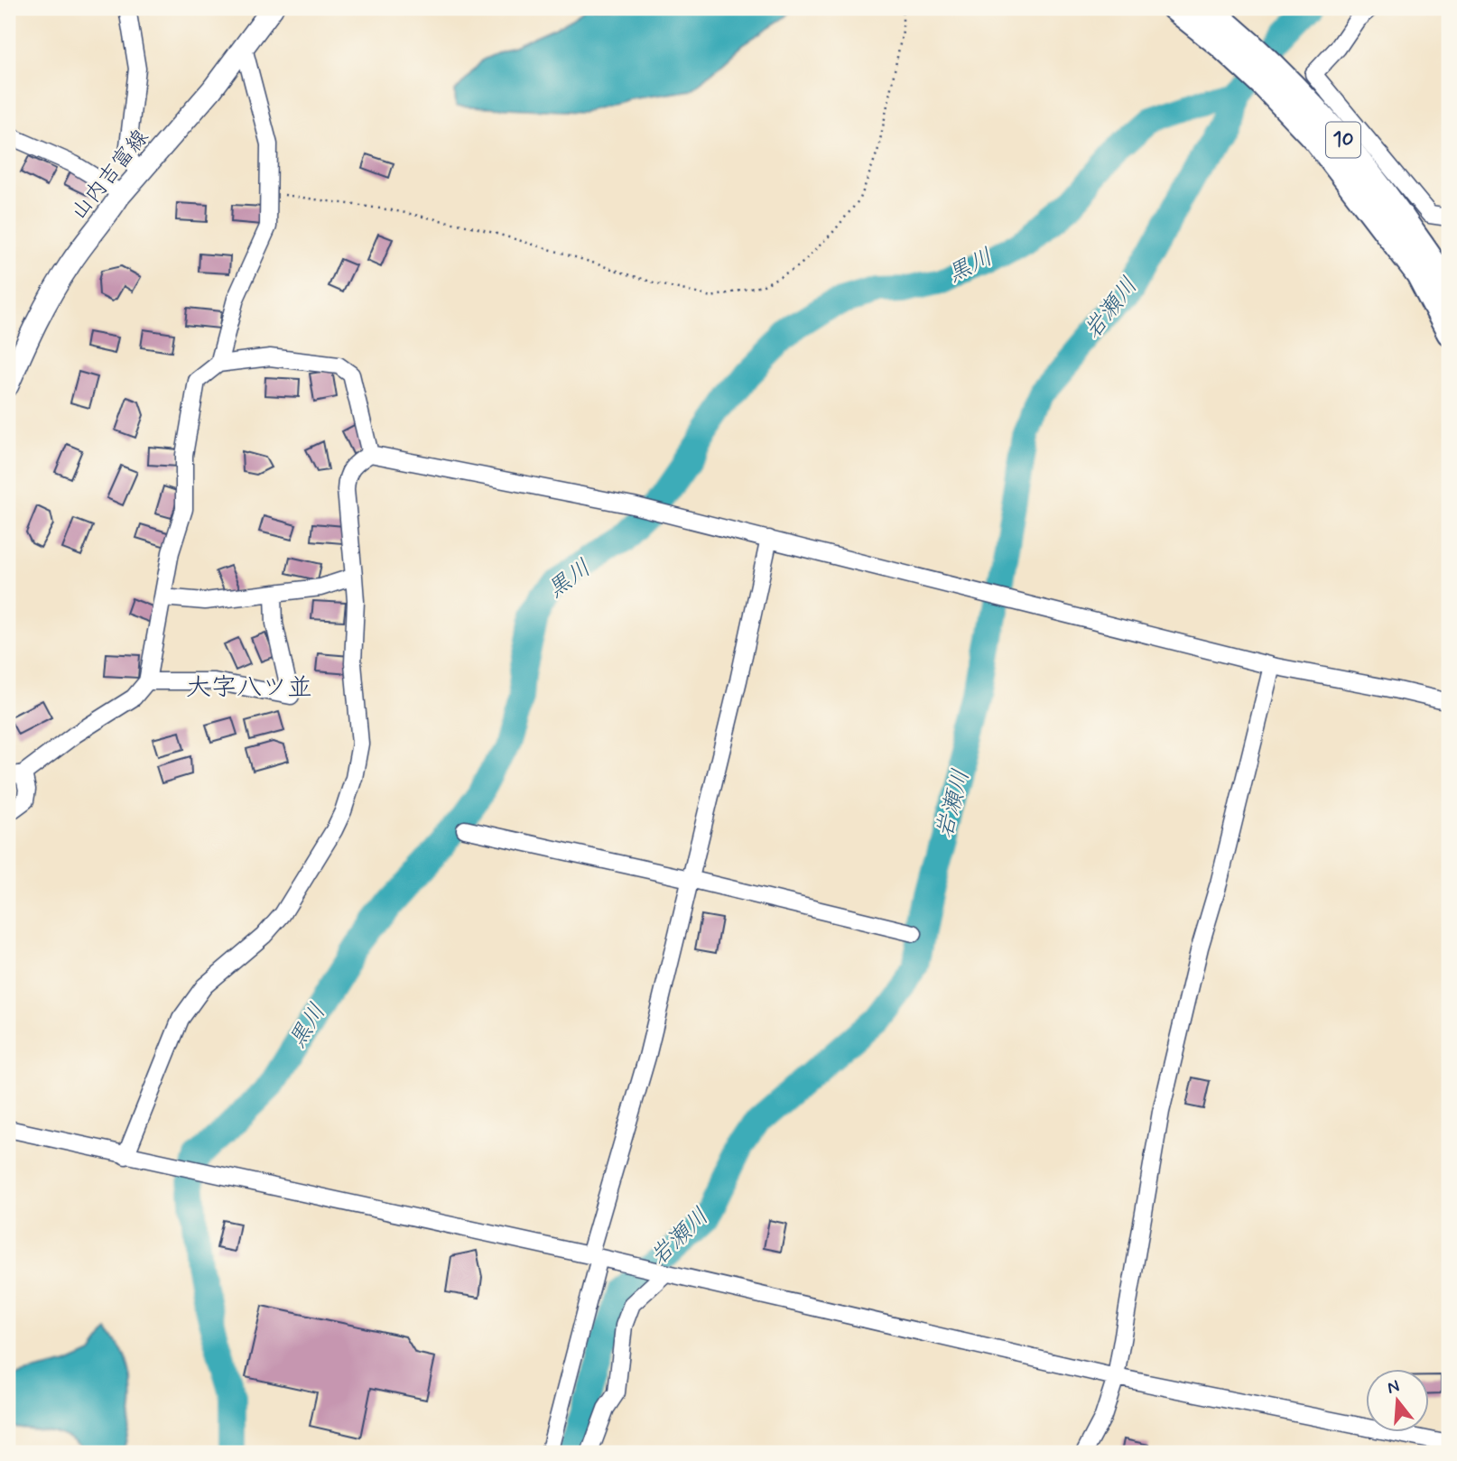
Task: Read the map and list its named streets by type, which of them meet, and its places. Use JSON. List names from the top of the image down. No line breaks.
{"streets":{"highway":["10"],"main road":["山内吉富線"]},"districts":["大字八ツ並"],"water":["黒川","岩瀬川"],"north":"top"}
